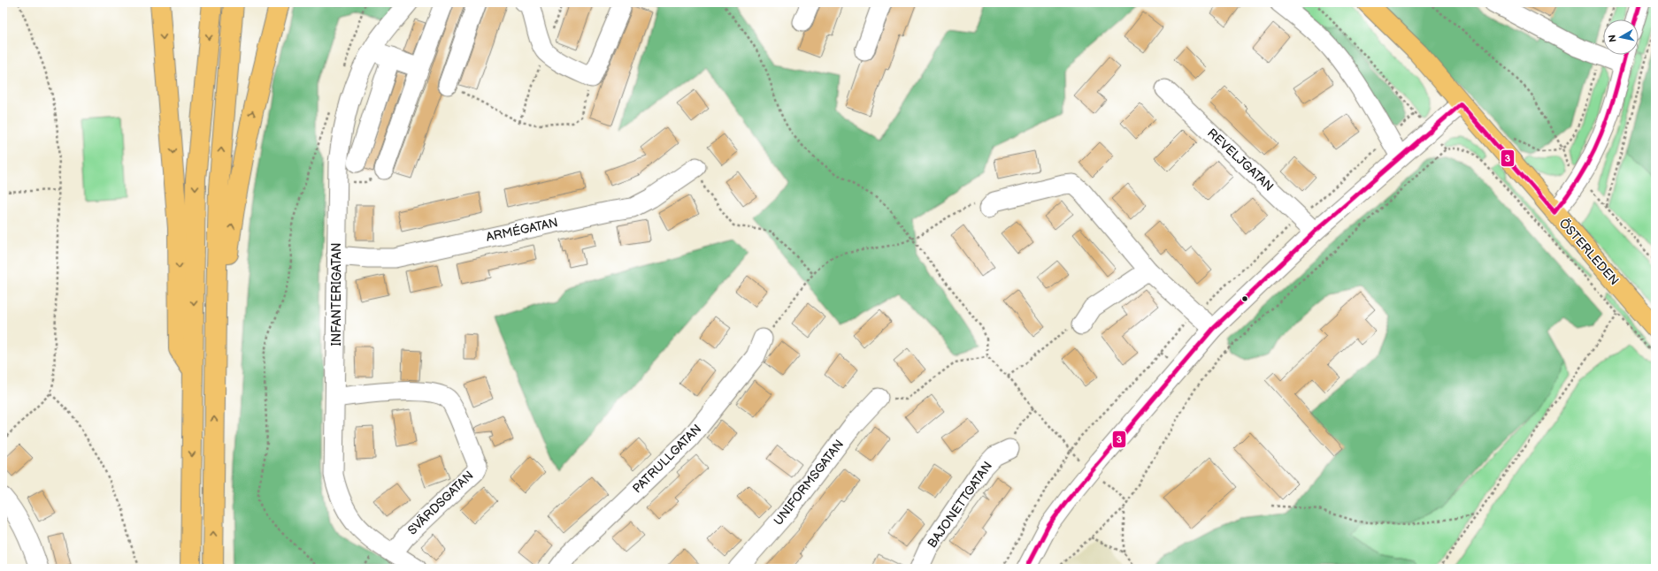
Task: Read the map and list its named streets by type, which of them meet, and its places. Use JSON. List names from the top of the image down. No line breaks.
{"streets":{"main road":["ÖSTERLEDEN"],"street":["REVELJGATAN","ARMÉGATAN","INFANTERIGATAN","PATRULLGATAN","UNIFORMSGATAN","SVÄRDSGATAN","BAJONETTGATAN"]},"crossings":[["ARMÉGATAN","INFANTERIGATAN"],["INFANTERIGATAN","SVÄRDSGATAN"]],"lines":["transit line 3"],"north":"left"}
